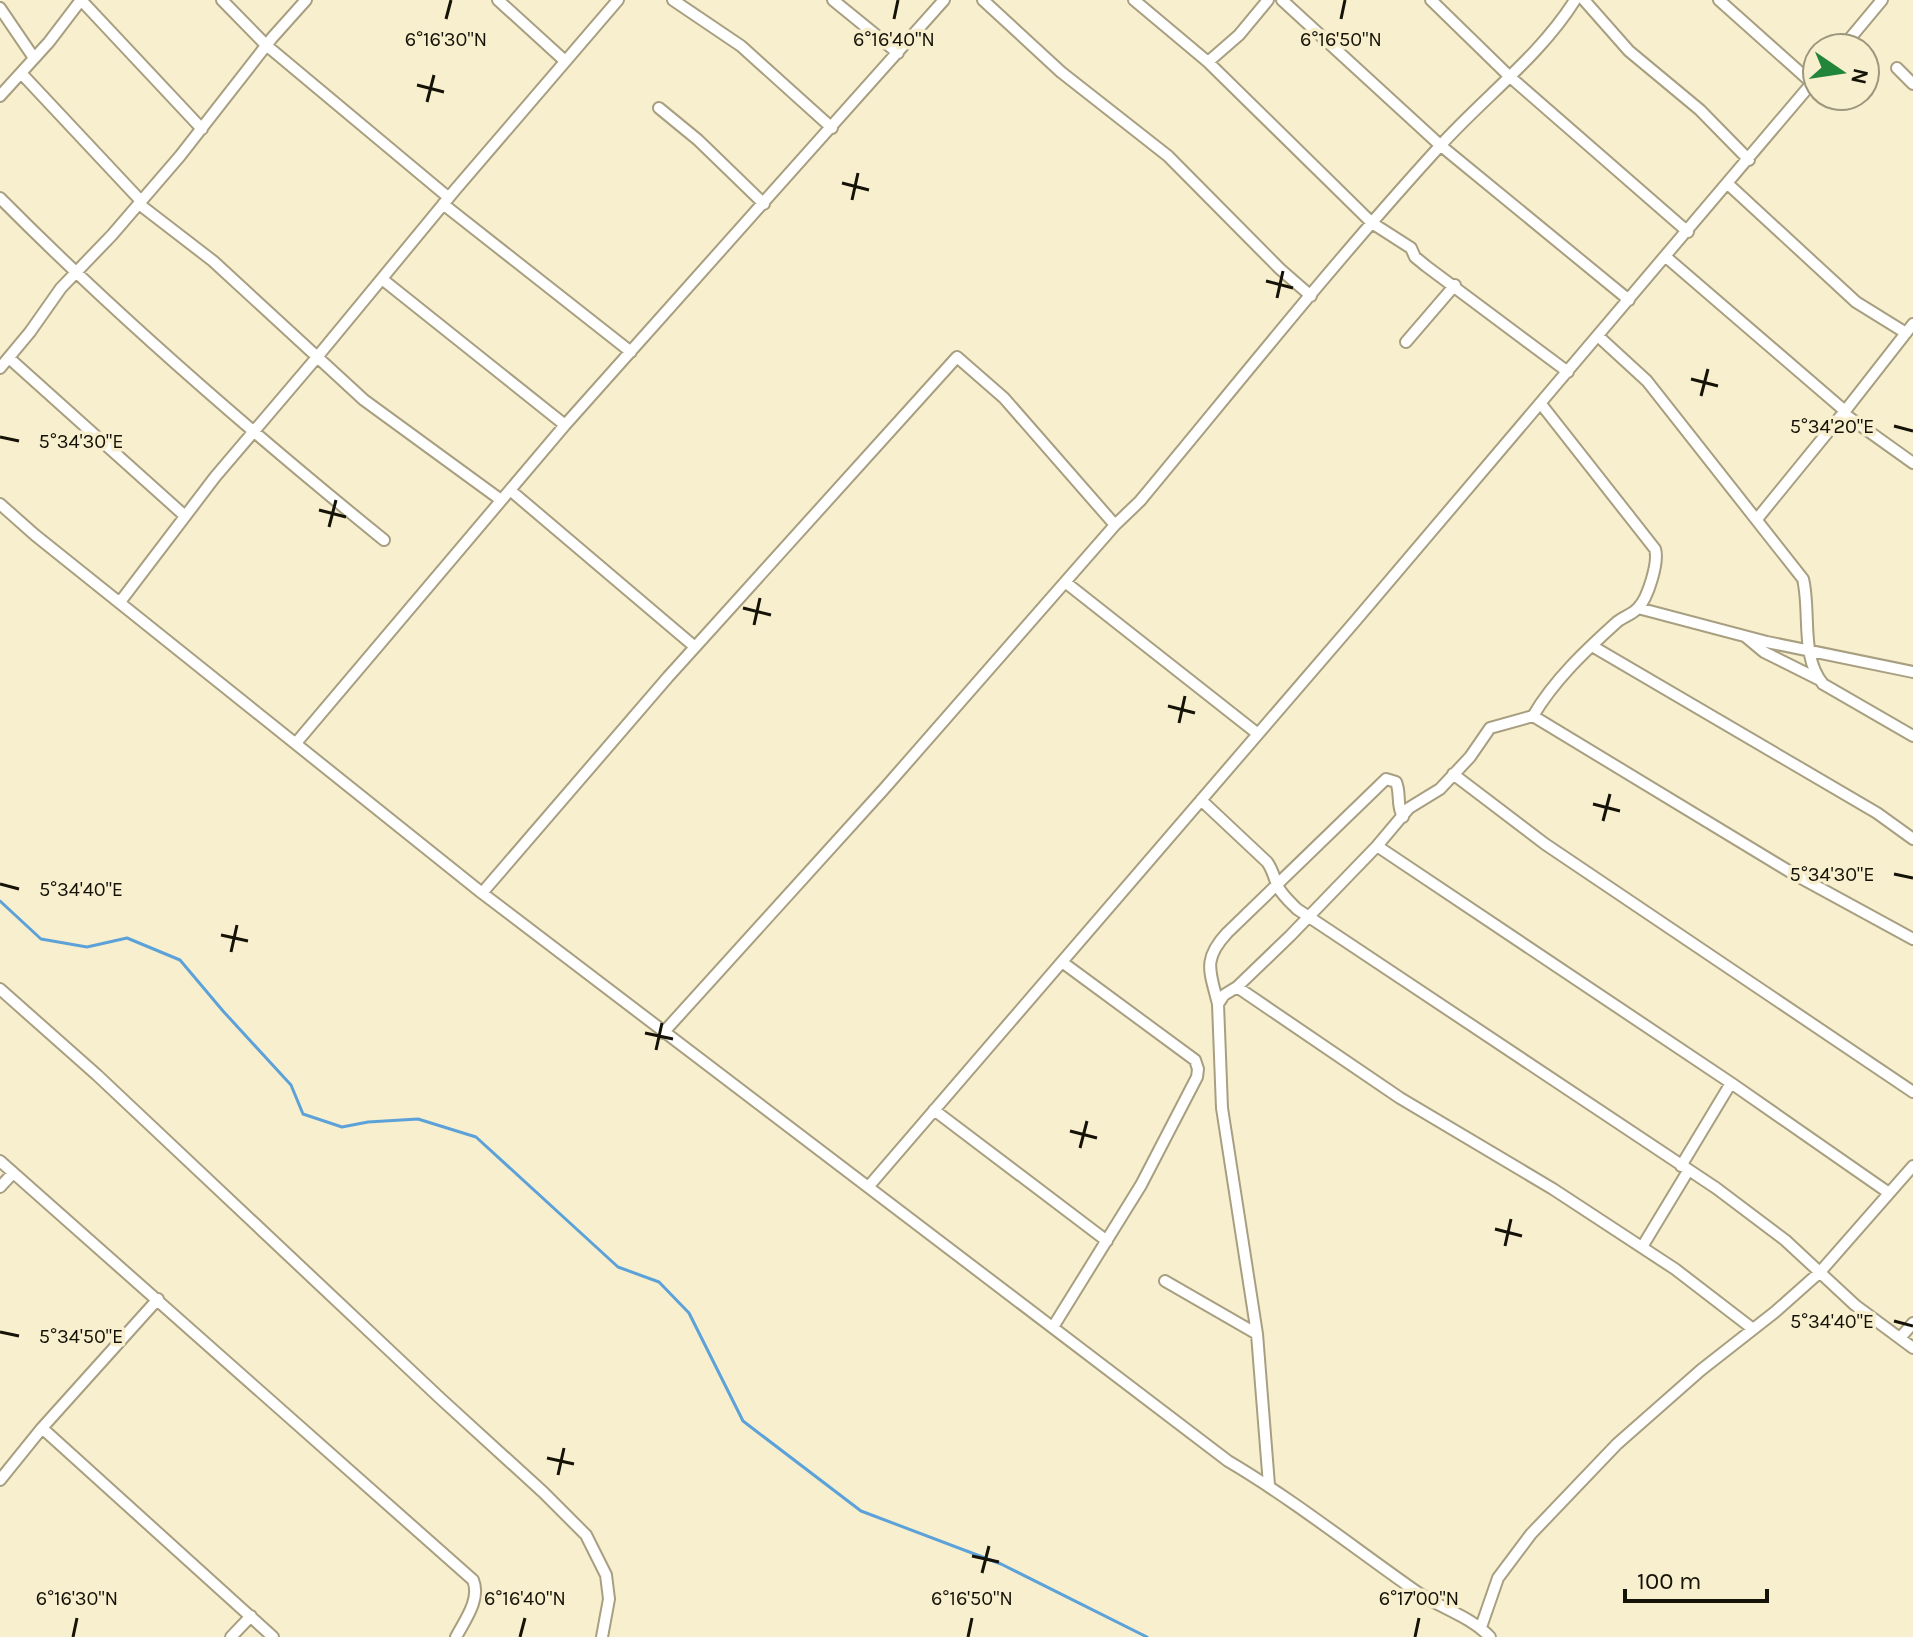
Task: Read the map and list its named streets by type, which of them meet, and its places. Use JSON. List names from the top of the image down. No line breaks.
{"scale_bar":"100 m","north":"right","coordinates":["6°16'30\"N","6°16'40\"N","6°16'50\"N","5°34'20\"E","5°34'30\"E","5°34'40\"E","5°34'50\"E","6°17'00\"N"]}
